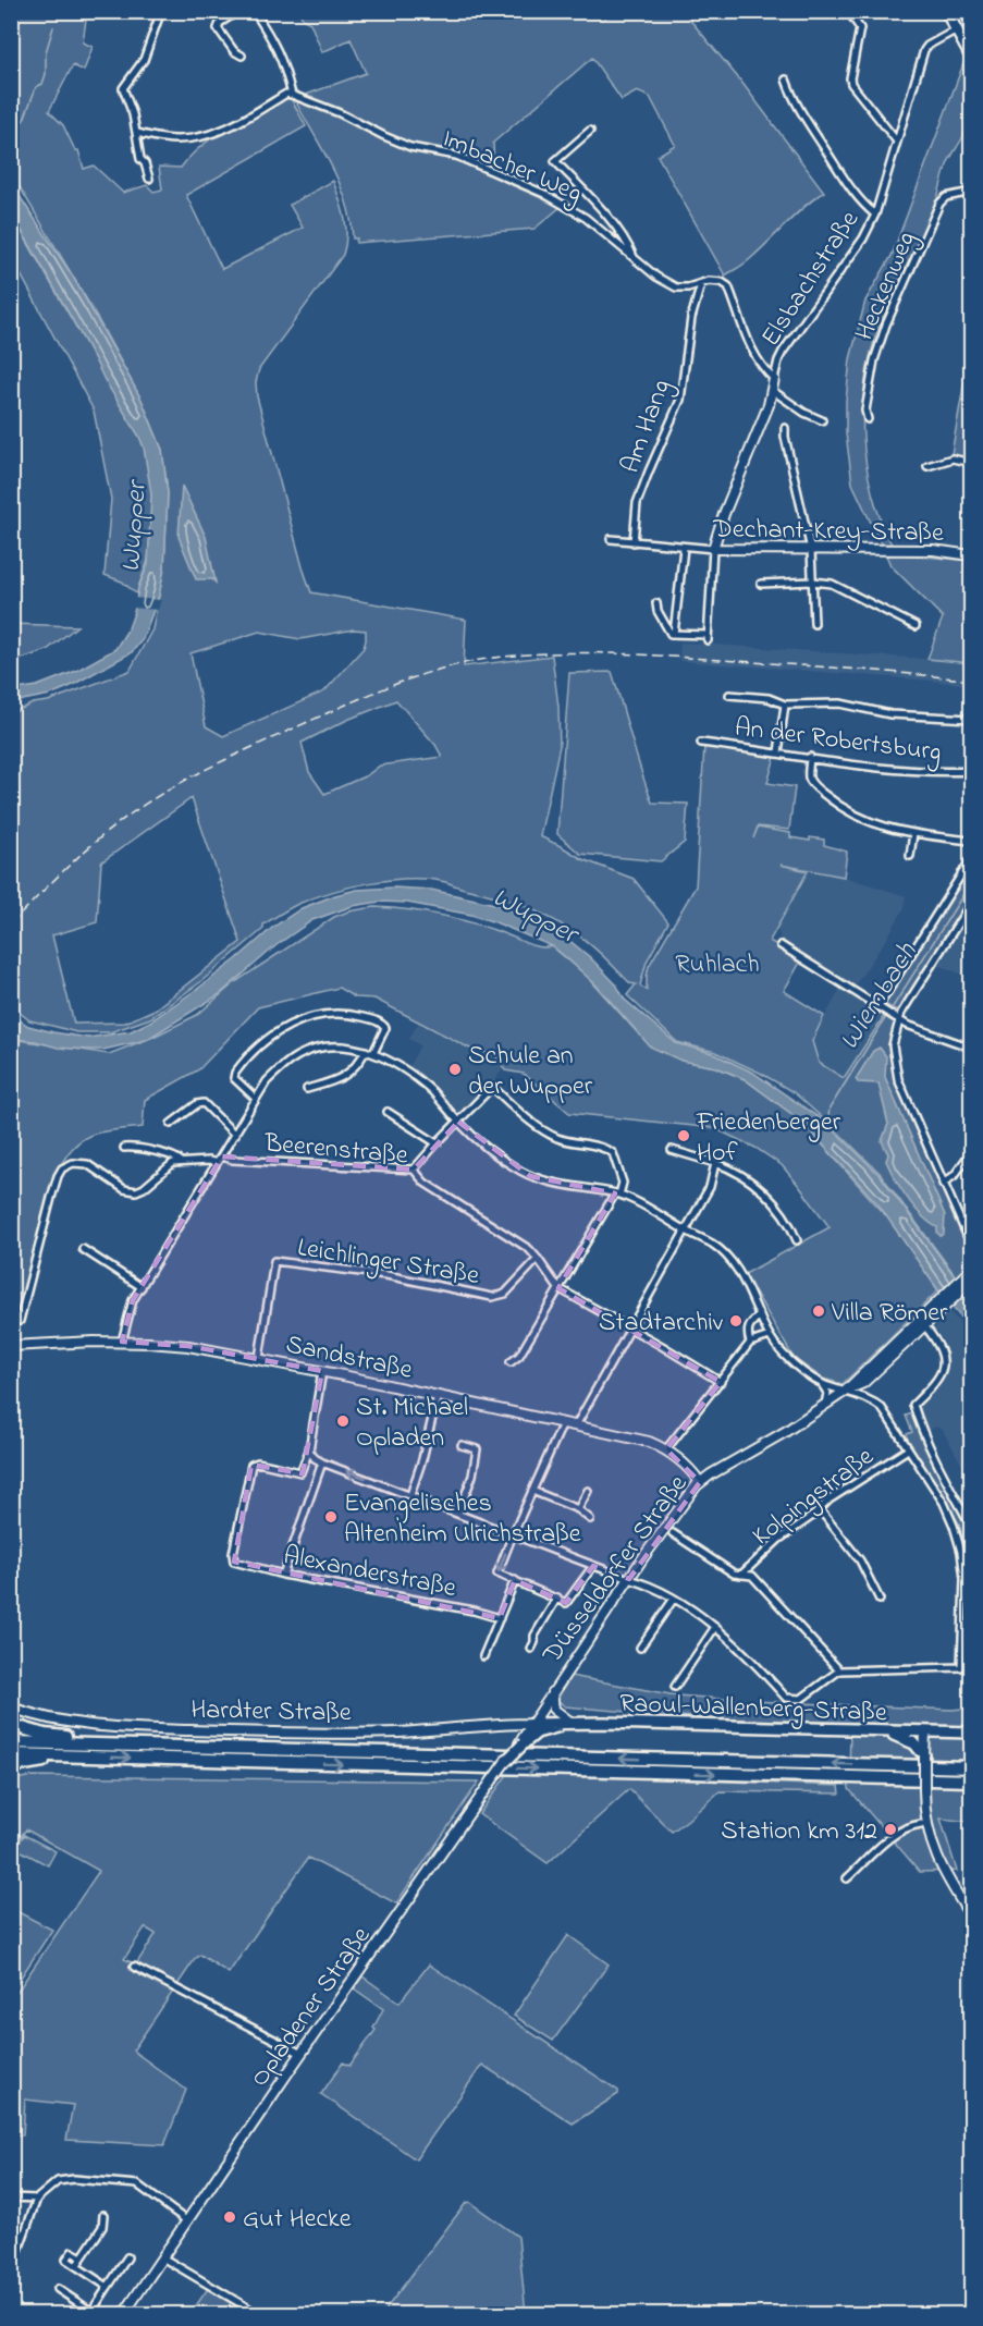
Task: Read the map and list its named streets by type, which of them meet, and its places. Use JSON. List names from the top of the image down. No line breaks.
{"streets":{"main road":["Elsbachstraße","Dechant-Krey-Straße","Sandstraße","Düsseldorfer Straße","Raoul-Wallenberg-Straße","Hardter Straße","Opladener Straße"],"street":["Imbacher Weg","Heckenweg","Am Hang","An der Robertsburg","Beerenstraße","Leichlinger Straße","Kolpingstraße","Alexanderstraße"]},"crossings":[["Imbacher Weg","Elsbachstraße"],["Imbacher Weg","Am Hang"],["Elsbachstraße","Dechant-Krey-Straße"],["Am Hang","Dechant-Krey-Straße"],["Beerenstraße","Leichlinger Straße"],["Leichlinger Straße","Sandstraße"],["Sandstraße","Düsseldorfer Straße"],["Düsseldorfer Straße","Raoul-Wallenberg-Straße"],["Düsseldorfer Straße","Hardter Straße"],["Raoul-Wallenberg-Straße","Hardter Straße"]],"water":["Wupper","Wiembach"],"parks":["Ruhlach"],"places":["Schule an der Wupper","Friedenberger Hof","Villa Römer","Stadtarchiv","St. Michael Opladen","Evangelisches Altenheim Ulrichstraße","Station km 312","Gut Hecke"]}
